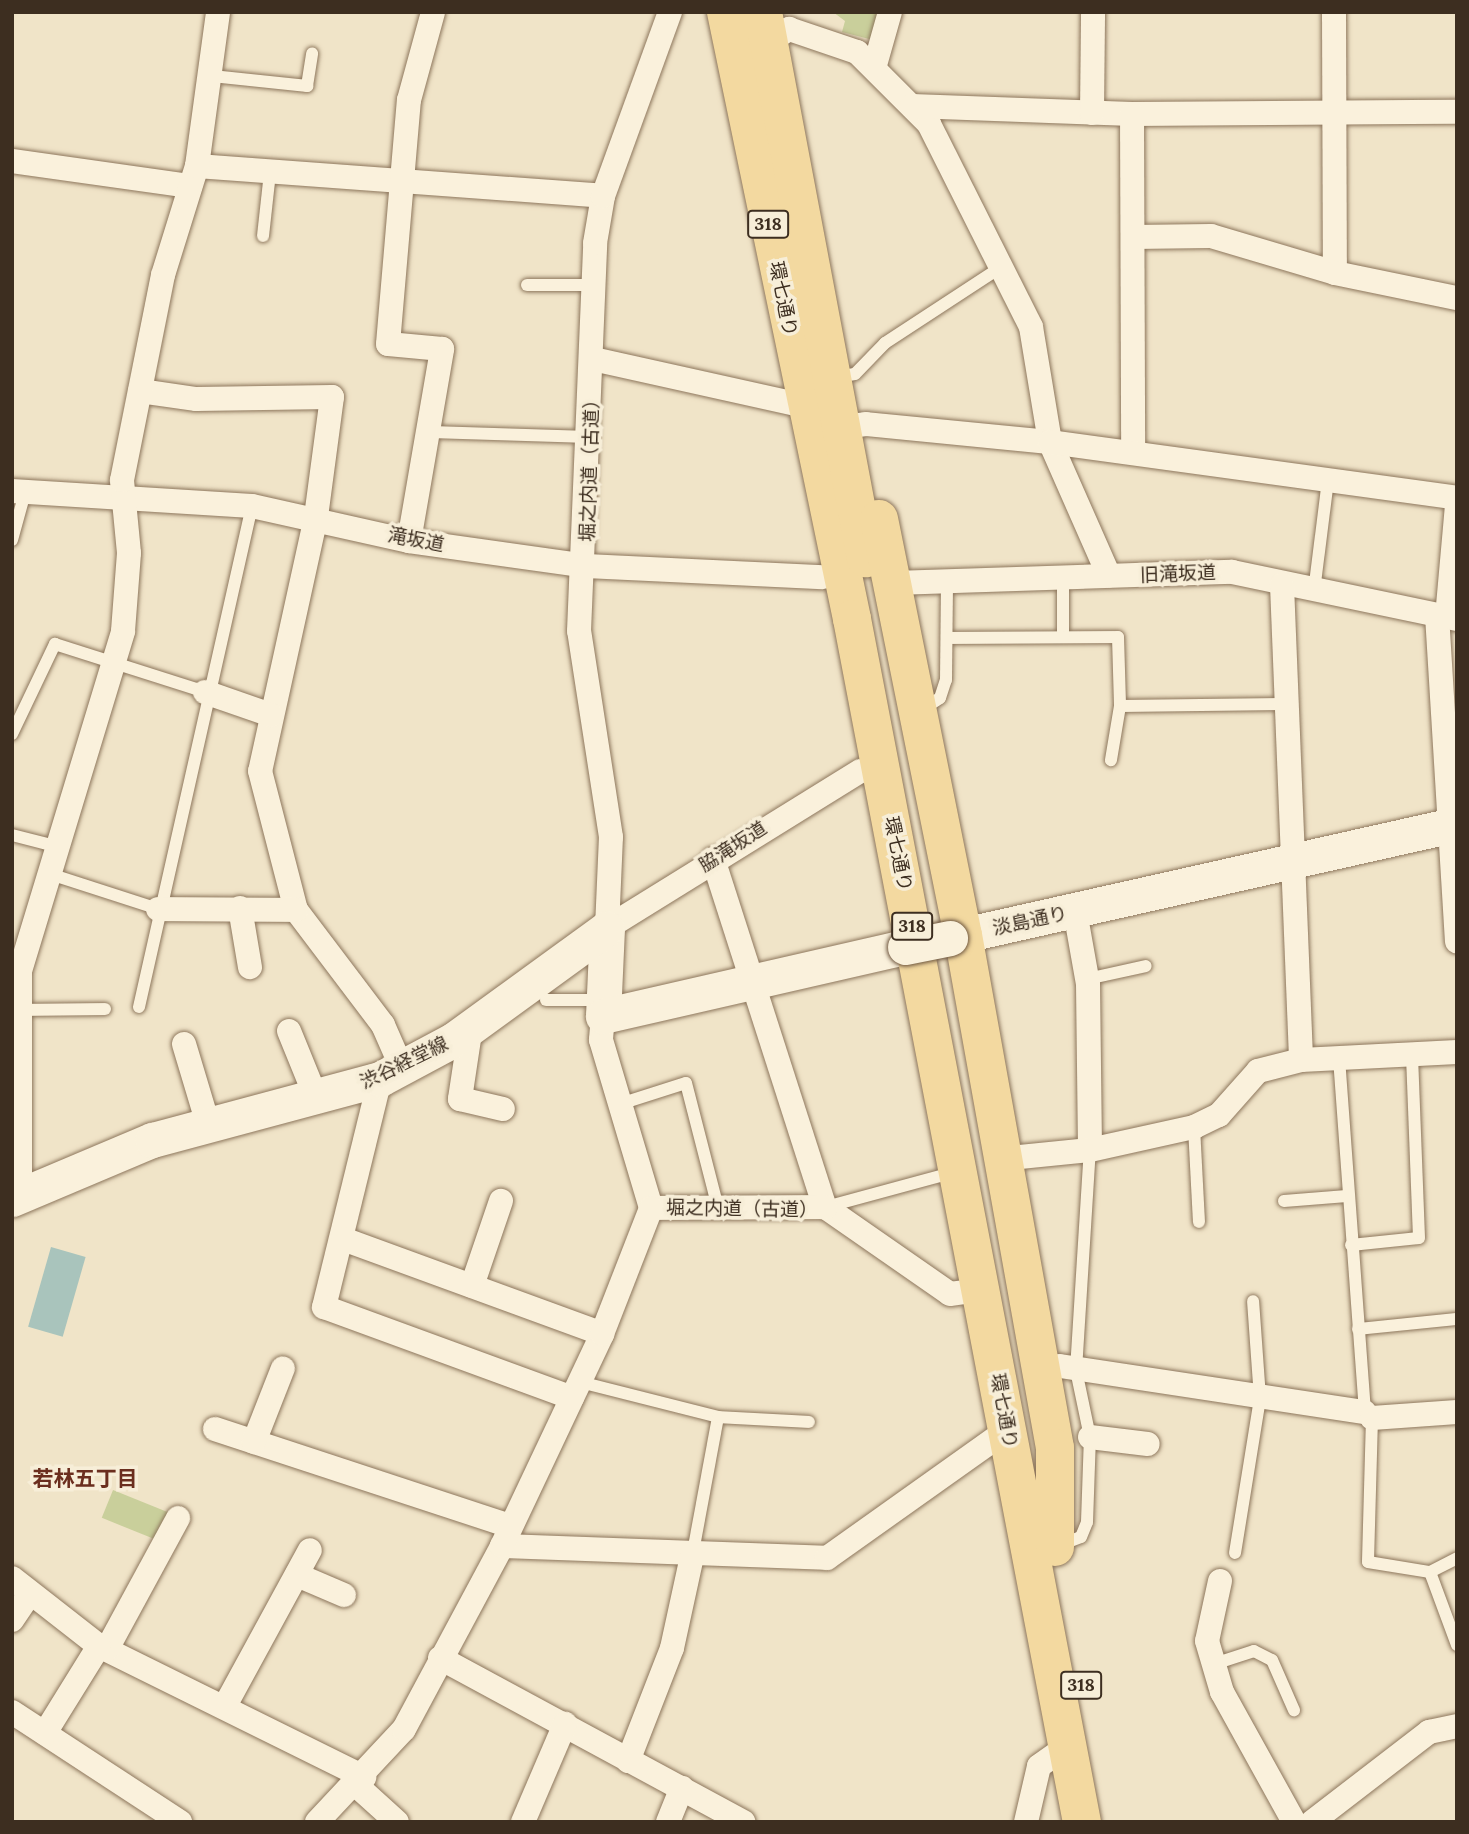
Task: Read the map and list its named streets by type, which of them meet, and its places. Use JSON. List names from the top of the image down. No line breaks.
{"streets":{"main road":["318","環七通り","淡島通り","渋谷経堂線"],"street":["堀之内道（古道）","滝坂道","旧滝坂道","脇滝坂道"]},"crossings":[["堀之内道（古道）","滝坂道"],["堀之内道（古道）","脇滝坂道"],["堀之内道（古道）","淡島通り"],["堀之内道（古道）","渋谷経堂線"],["脇滝坂道","渋谷経堂線"]],"districts":["若林五丁目"]}
